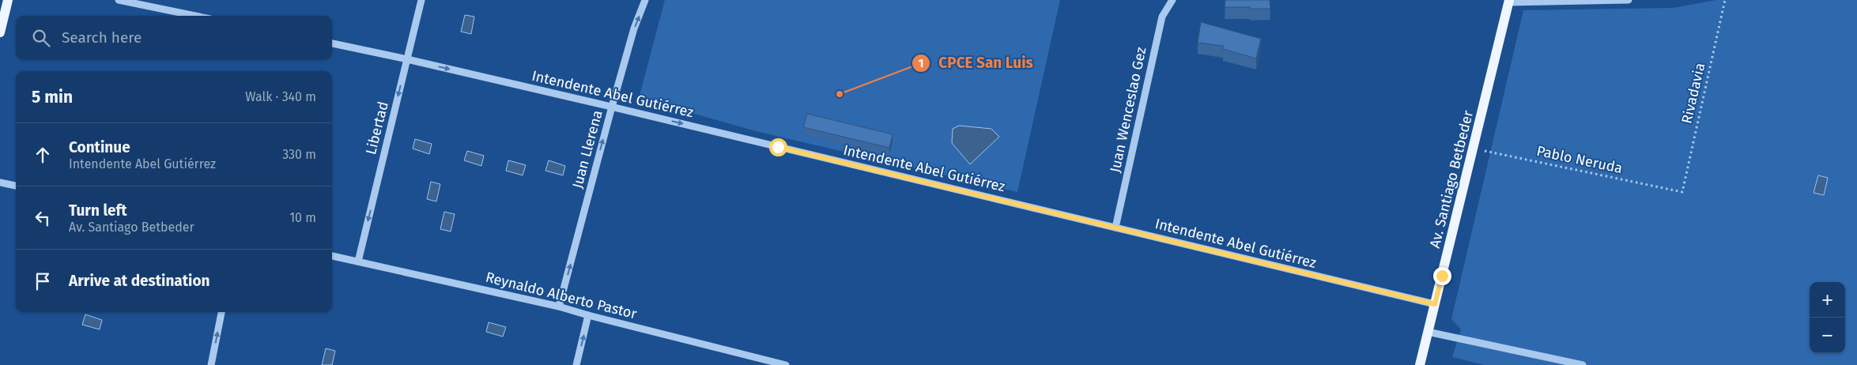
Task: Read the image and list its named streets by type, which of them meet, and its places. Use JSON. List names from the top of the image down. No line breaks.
{"streets":{"main road":["Av. Santiago Betbeder"],"street":["Intendente Abel Gutiérrez","Juan Wenceslao Gez","Libertad","Juan Llerena","Reynaldo Alberto Pastor"],"path":["Rivadavia","Pablo Neruda"]},"crossings":[["Rivadavia","Pablo Neruda"],["Intendente Abel Gutiérrez","Juan Wenceslao Gez"],["Intendente Abel Gutiérrez","Libertad"],["Intendente Abel Gutiérrez","Juan Llerena"],["Intendente Abel Gutiérrez","Av. Santiago Betbeder"],["Libertad","Reynaldo Alberto Pastor"],["Juan Llerena","Reynaldo Alberto Pastor"],["Pablo Neruda","Av. Santiago Betbeder"]],"one_way":["Intendente Abel Gutiérrez","Libertad","Juan Llerena"],"places":["CPCE San Luis"],"page":{"search":"Search here","heading":["5 min","Walk · 340 m"],"list":[["Continue","Intendente Abel Gutiérrez","330 m"],["Turn left","Av. Santiago Betbeder","10 m"],"Arrive at destination"],"map_buttons":["+","−"]}}
